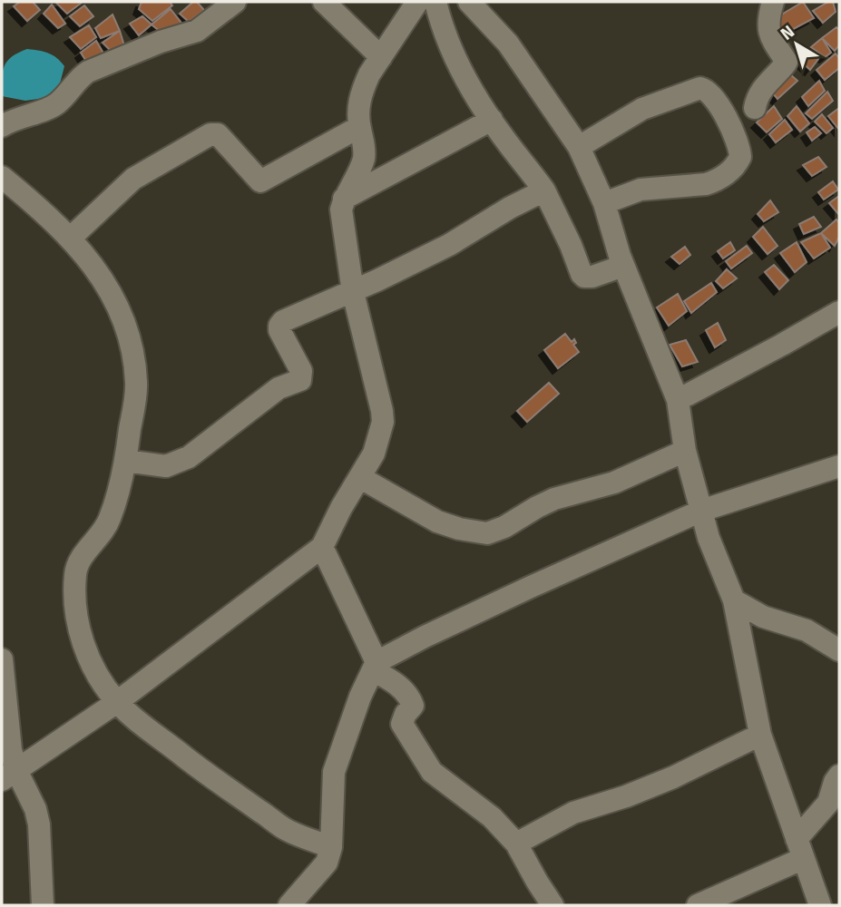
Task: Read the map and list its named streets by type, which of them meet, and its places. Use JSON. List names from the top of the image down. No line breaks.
{"north":"top left"}
